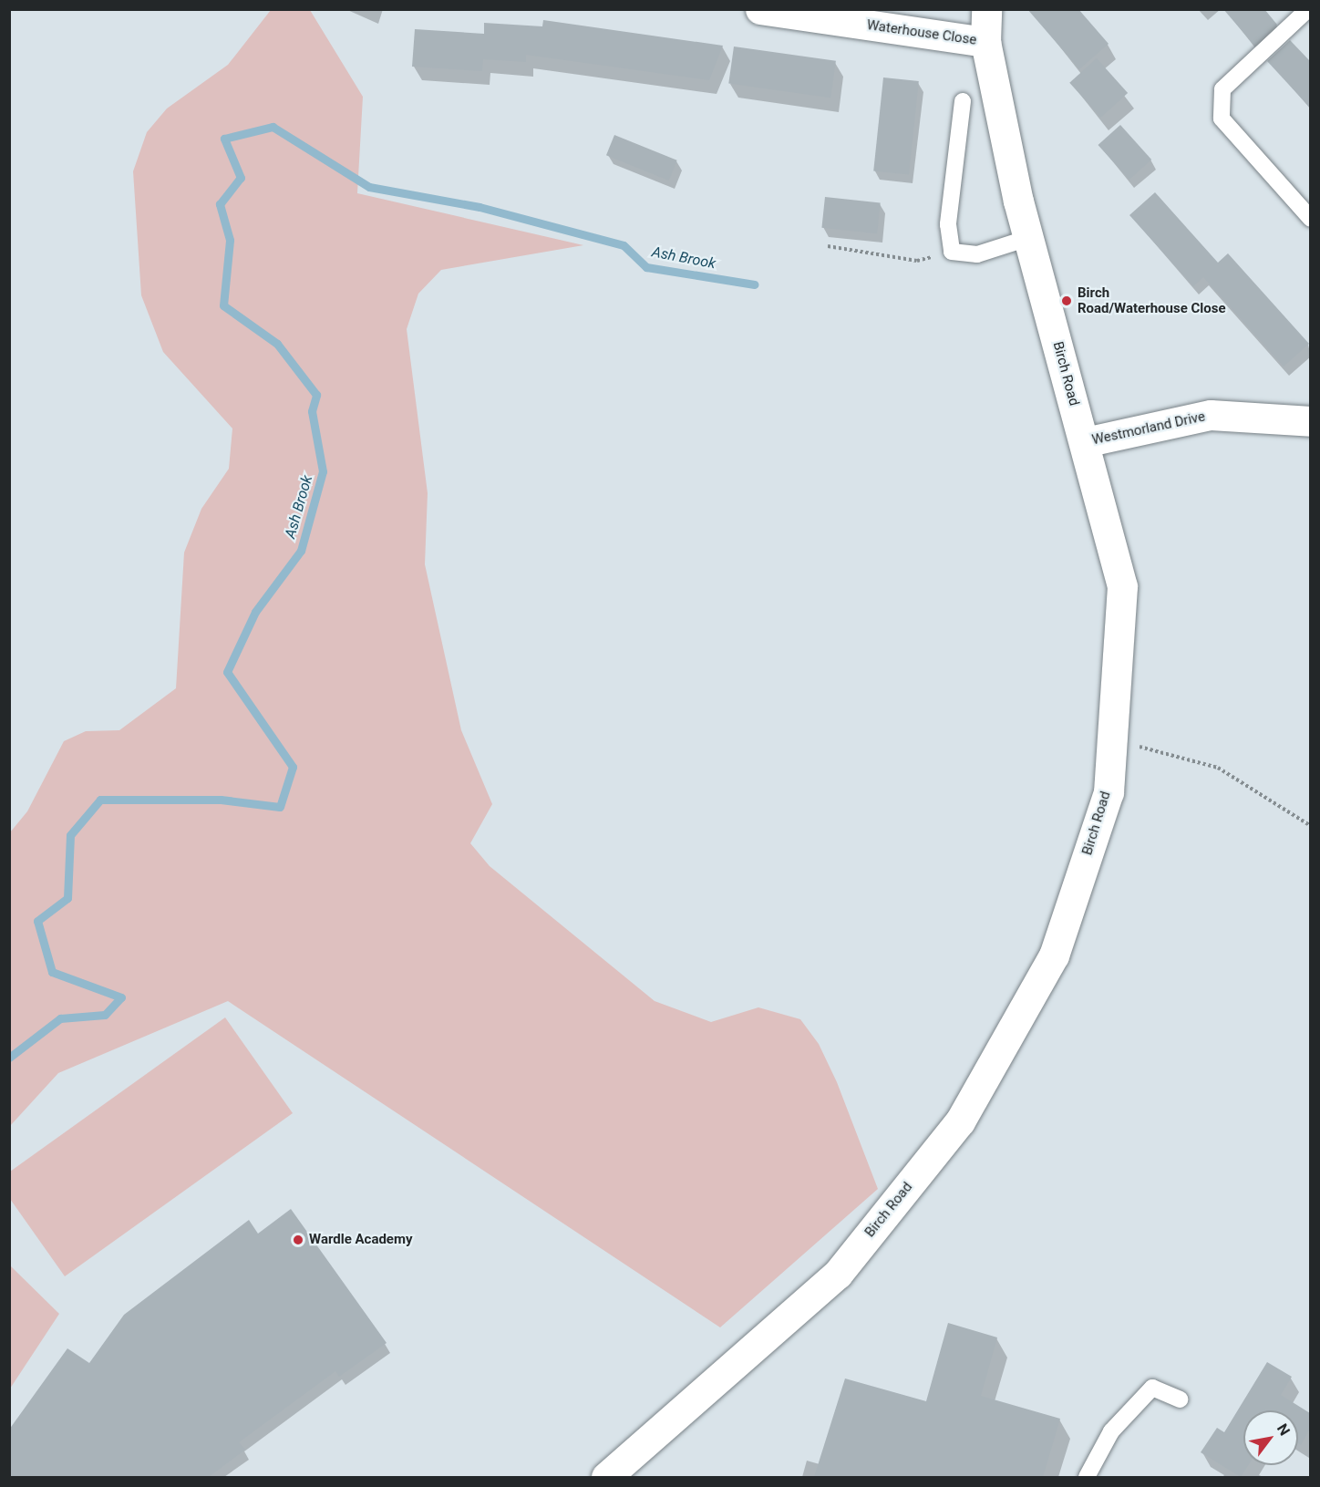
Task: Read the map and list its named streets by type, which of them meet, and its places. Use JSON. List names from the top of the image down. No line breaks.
{"streets":{"street":["Waterhouse Close","Birch Road","Westmorland Drive"]},"crossings":[["Waterhouse Close","Birch Road"],["Birch Road","Westmorland Drive"]],"water":["Ash Brook"],"places":["Birch Road/Waterhouse Close","Wardle Academy"],"north":"top right"}
